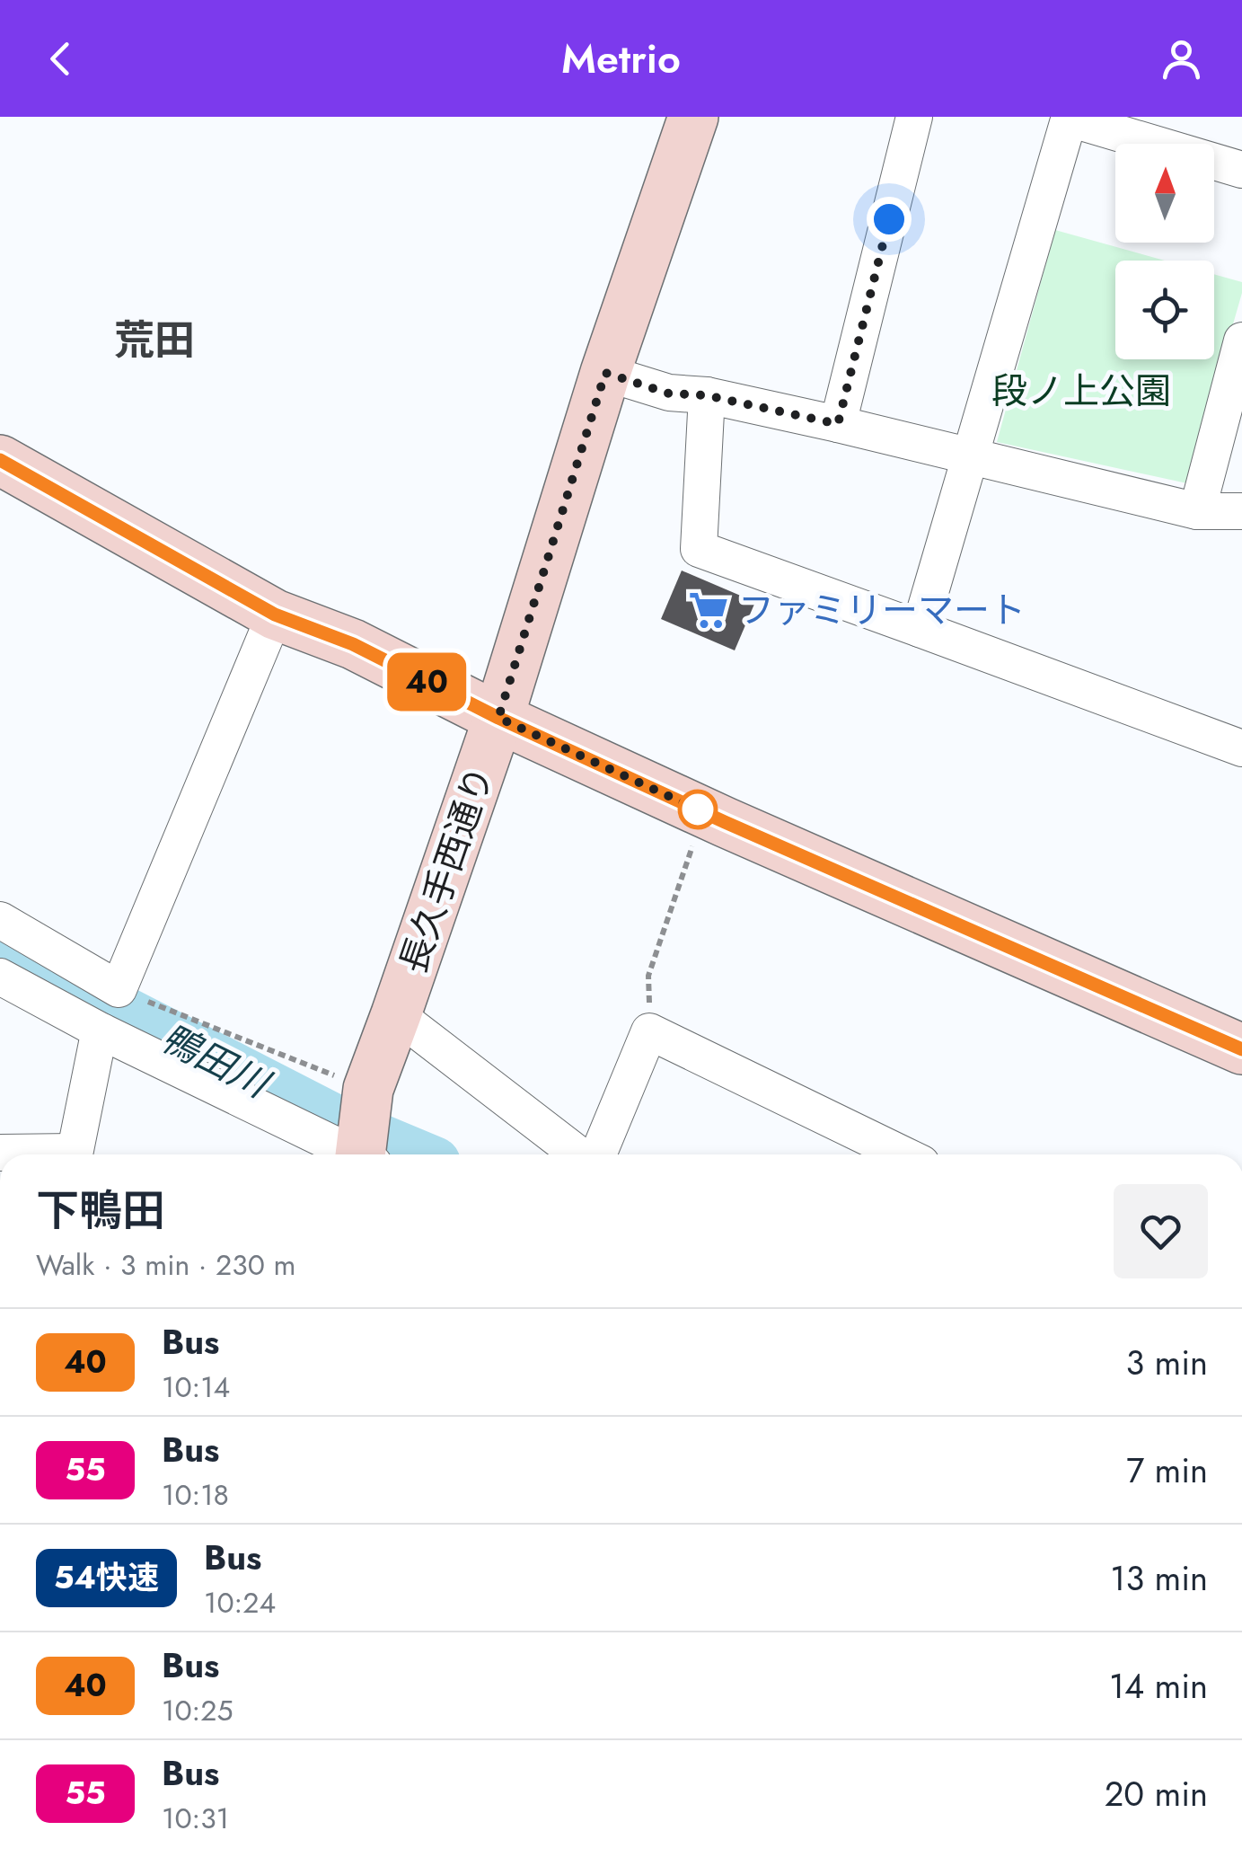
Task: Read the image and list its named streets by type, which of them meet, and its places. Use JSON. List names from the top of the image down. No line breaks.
{"streets":{"street":["長久手西通り"]},"districts":["荒田"],"water":["鴨田川"],"parks":["段ノ上公園"],"places":{"supermarket":["ファミリーマート"]},"lines":["bus line 40"],"north":"top","page":{"header":"Metrio","on_map":"40","heading":["下鴨田","Walk · 3 min · 230 m"],"list":[{"mark":"40","name":"Bus","note":"10:14","value":"3 min"},{"mark":"55","name":"Bus","note":"10:18","value":"7 min"},{"mark":"54快速","name":"Bus","note":"10:24","value":"13 min"},{"mark":"40","name":"Bus","note":"10:25","value":"14 min"},{"mark":"55","name":"Bus","note":"10:31","value":"20 min"}]}}
